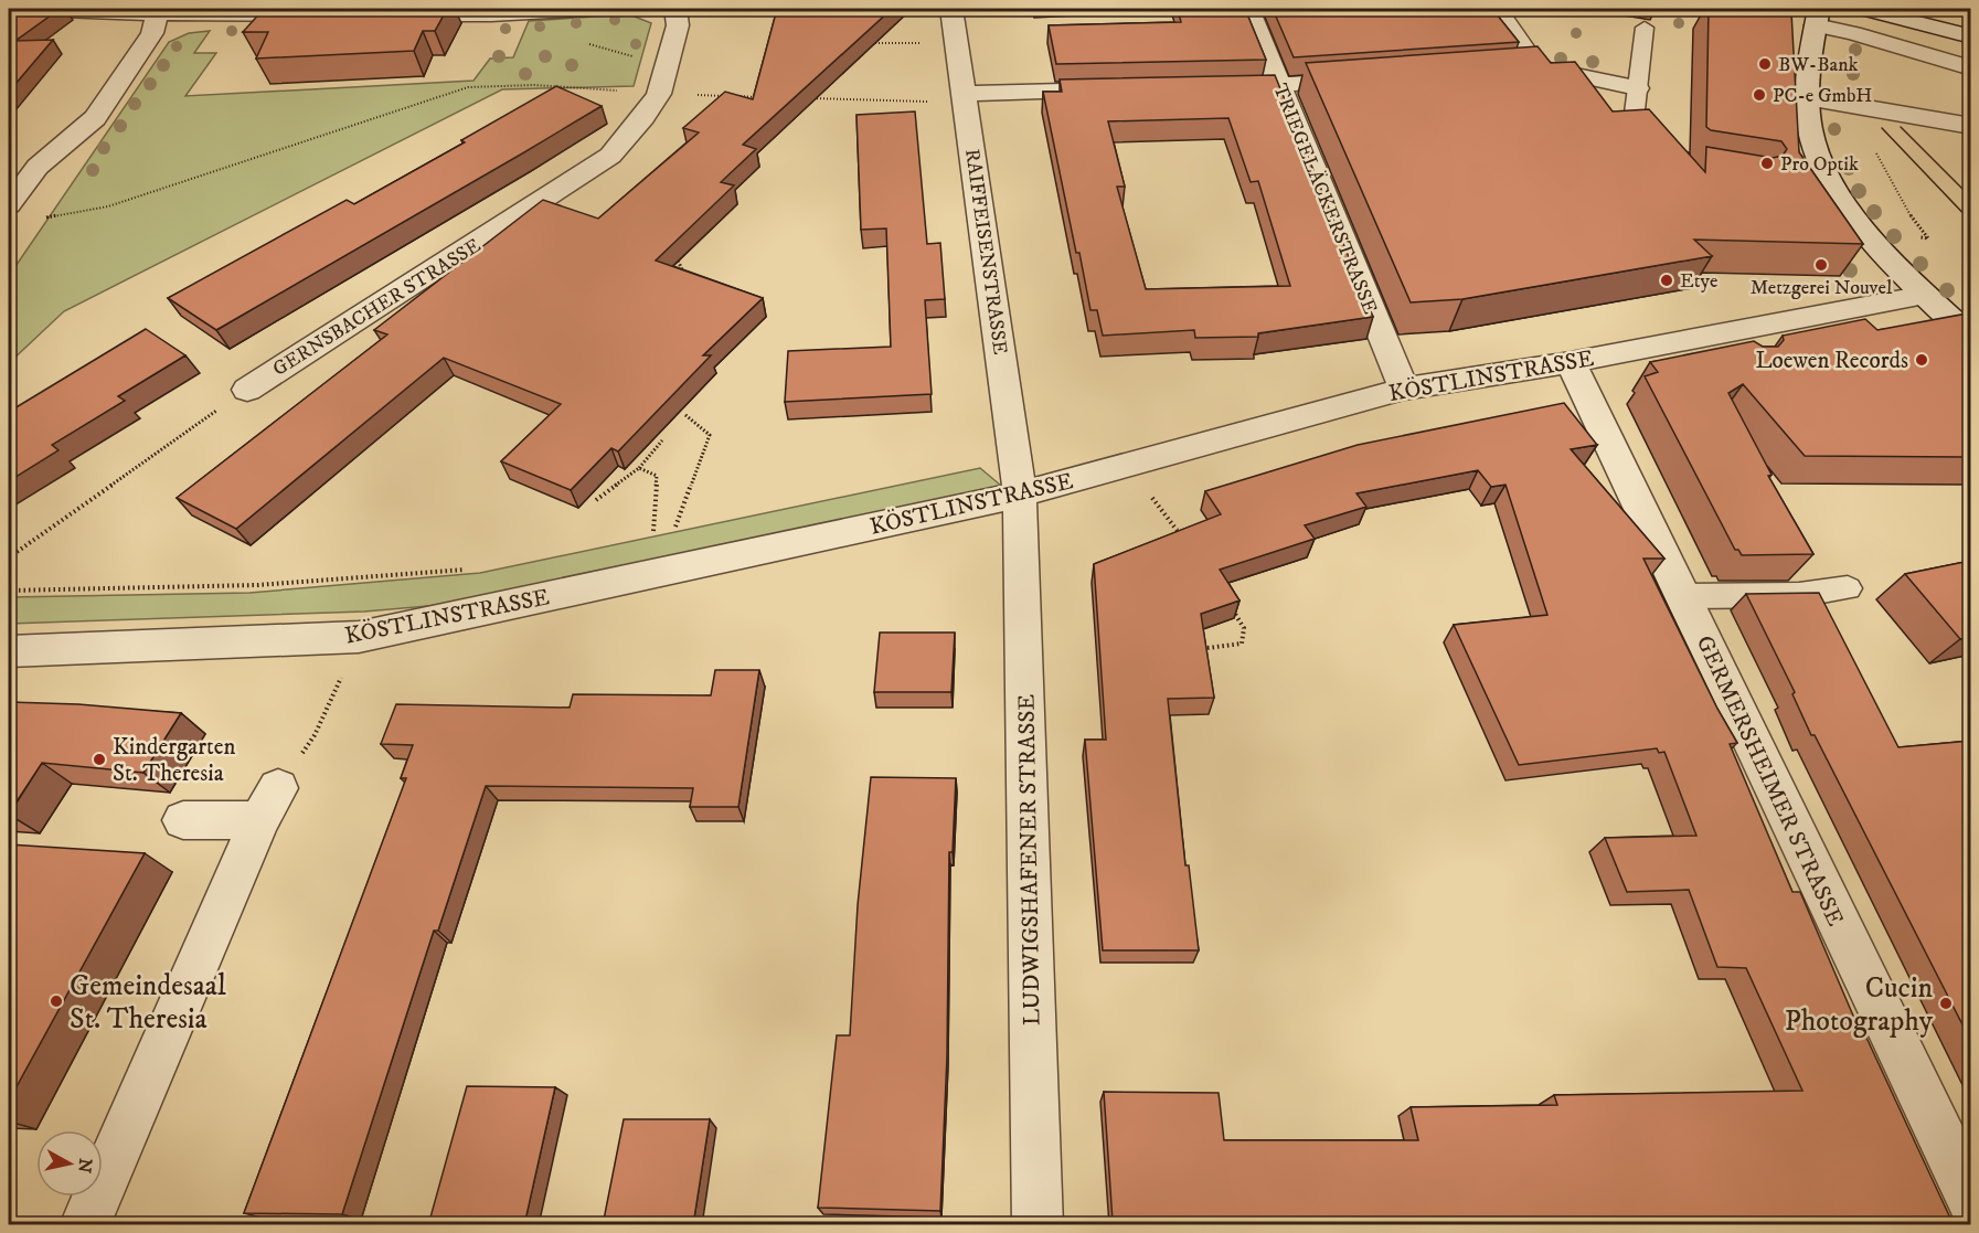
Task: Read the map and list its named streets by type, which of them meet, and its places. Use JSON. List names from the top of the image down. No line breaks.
{"streets":{"street":["TRIEGELÄCKERSTRASSE","RAIFFEISENSTRASSE","GERNSBACHER STRASSE","KÖSTLINSTRASSE","GERMERSHEIMER STRASSE","LUDWIGSHAFENER STRASSE"]},"crossings":[["TRIEGELÄCKERSTRASSE","KÖSTLINSTRASSE"],["RAIFFEISENSTRASSE","KÖSTLINSTRASSE"],["RAIFFEISENSTRASSE","LUDWIGSHAFENER STRASSE"],["KÖSTLINSTRASSE","GERMERSHEIMER STRASSE"],["KÖSTLINSTRASSE","LUDWIGSHAFENER STRASSE"]],"places":["BW-Bank","PC-e GmbH","Pro Optik","Metzgerei Nouvel","Etye","Loewen Records","Kindergarten St. Theresia","Gemeindesaal St. Theresia","Cucin Photography"],"north":"right"}
